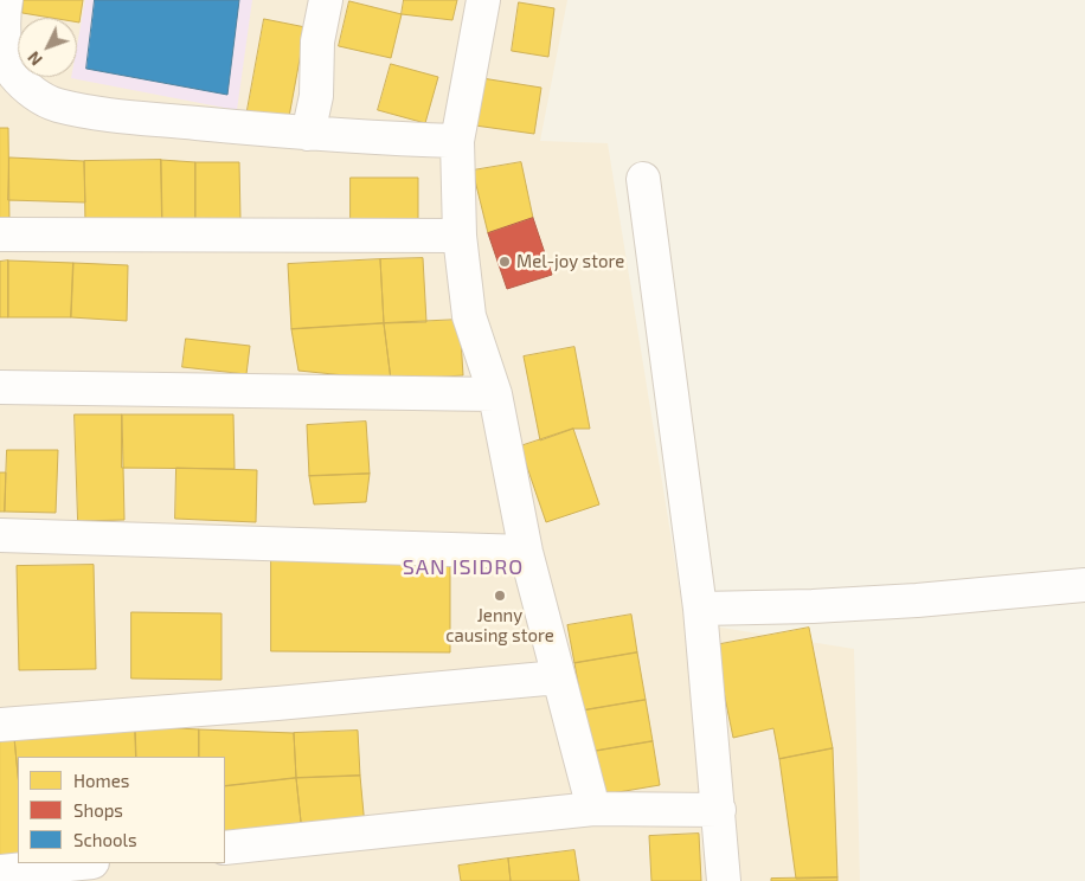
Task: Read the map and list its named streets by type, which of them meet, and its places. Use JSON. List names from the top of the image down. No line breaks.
{"districts":["SAN ISIDRO"],"places":["Mel-joy store","Jenny causing store"],"legend":["Homes","Shops","Schools"],"north":"bottom left"}
